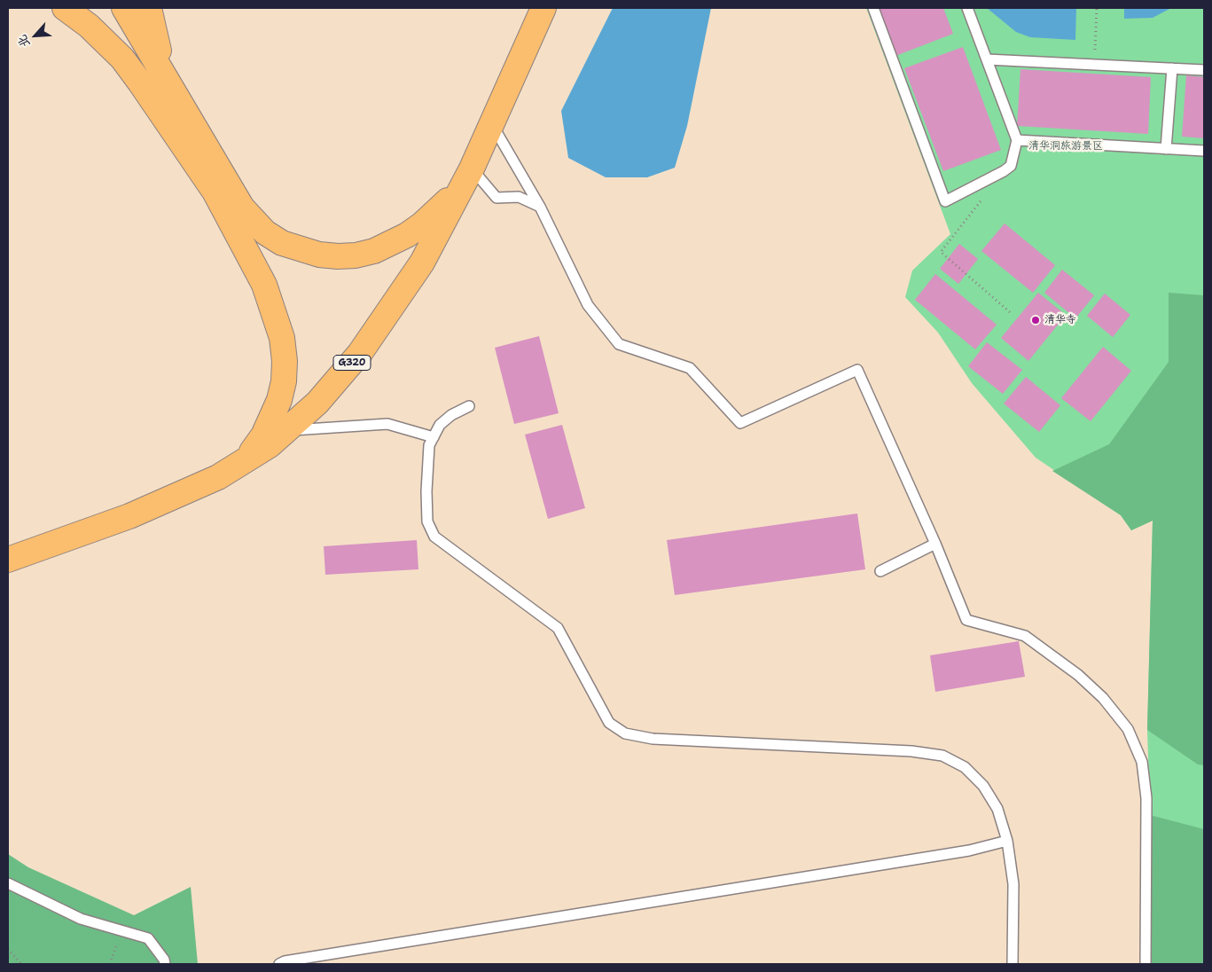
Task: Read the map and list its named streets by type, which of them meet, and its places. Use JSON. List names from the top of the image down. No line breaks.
{"streets":{"highway":["G320"]},"parks":["清华洞旅游景区"],"places":["清华寺"],"north":"bottom left"}
